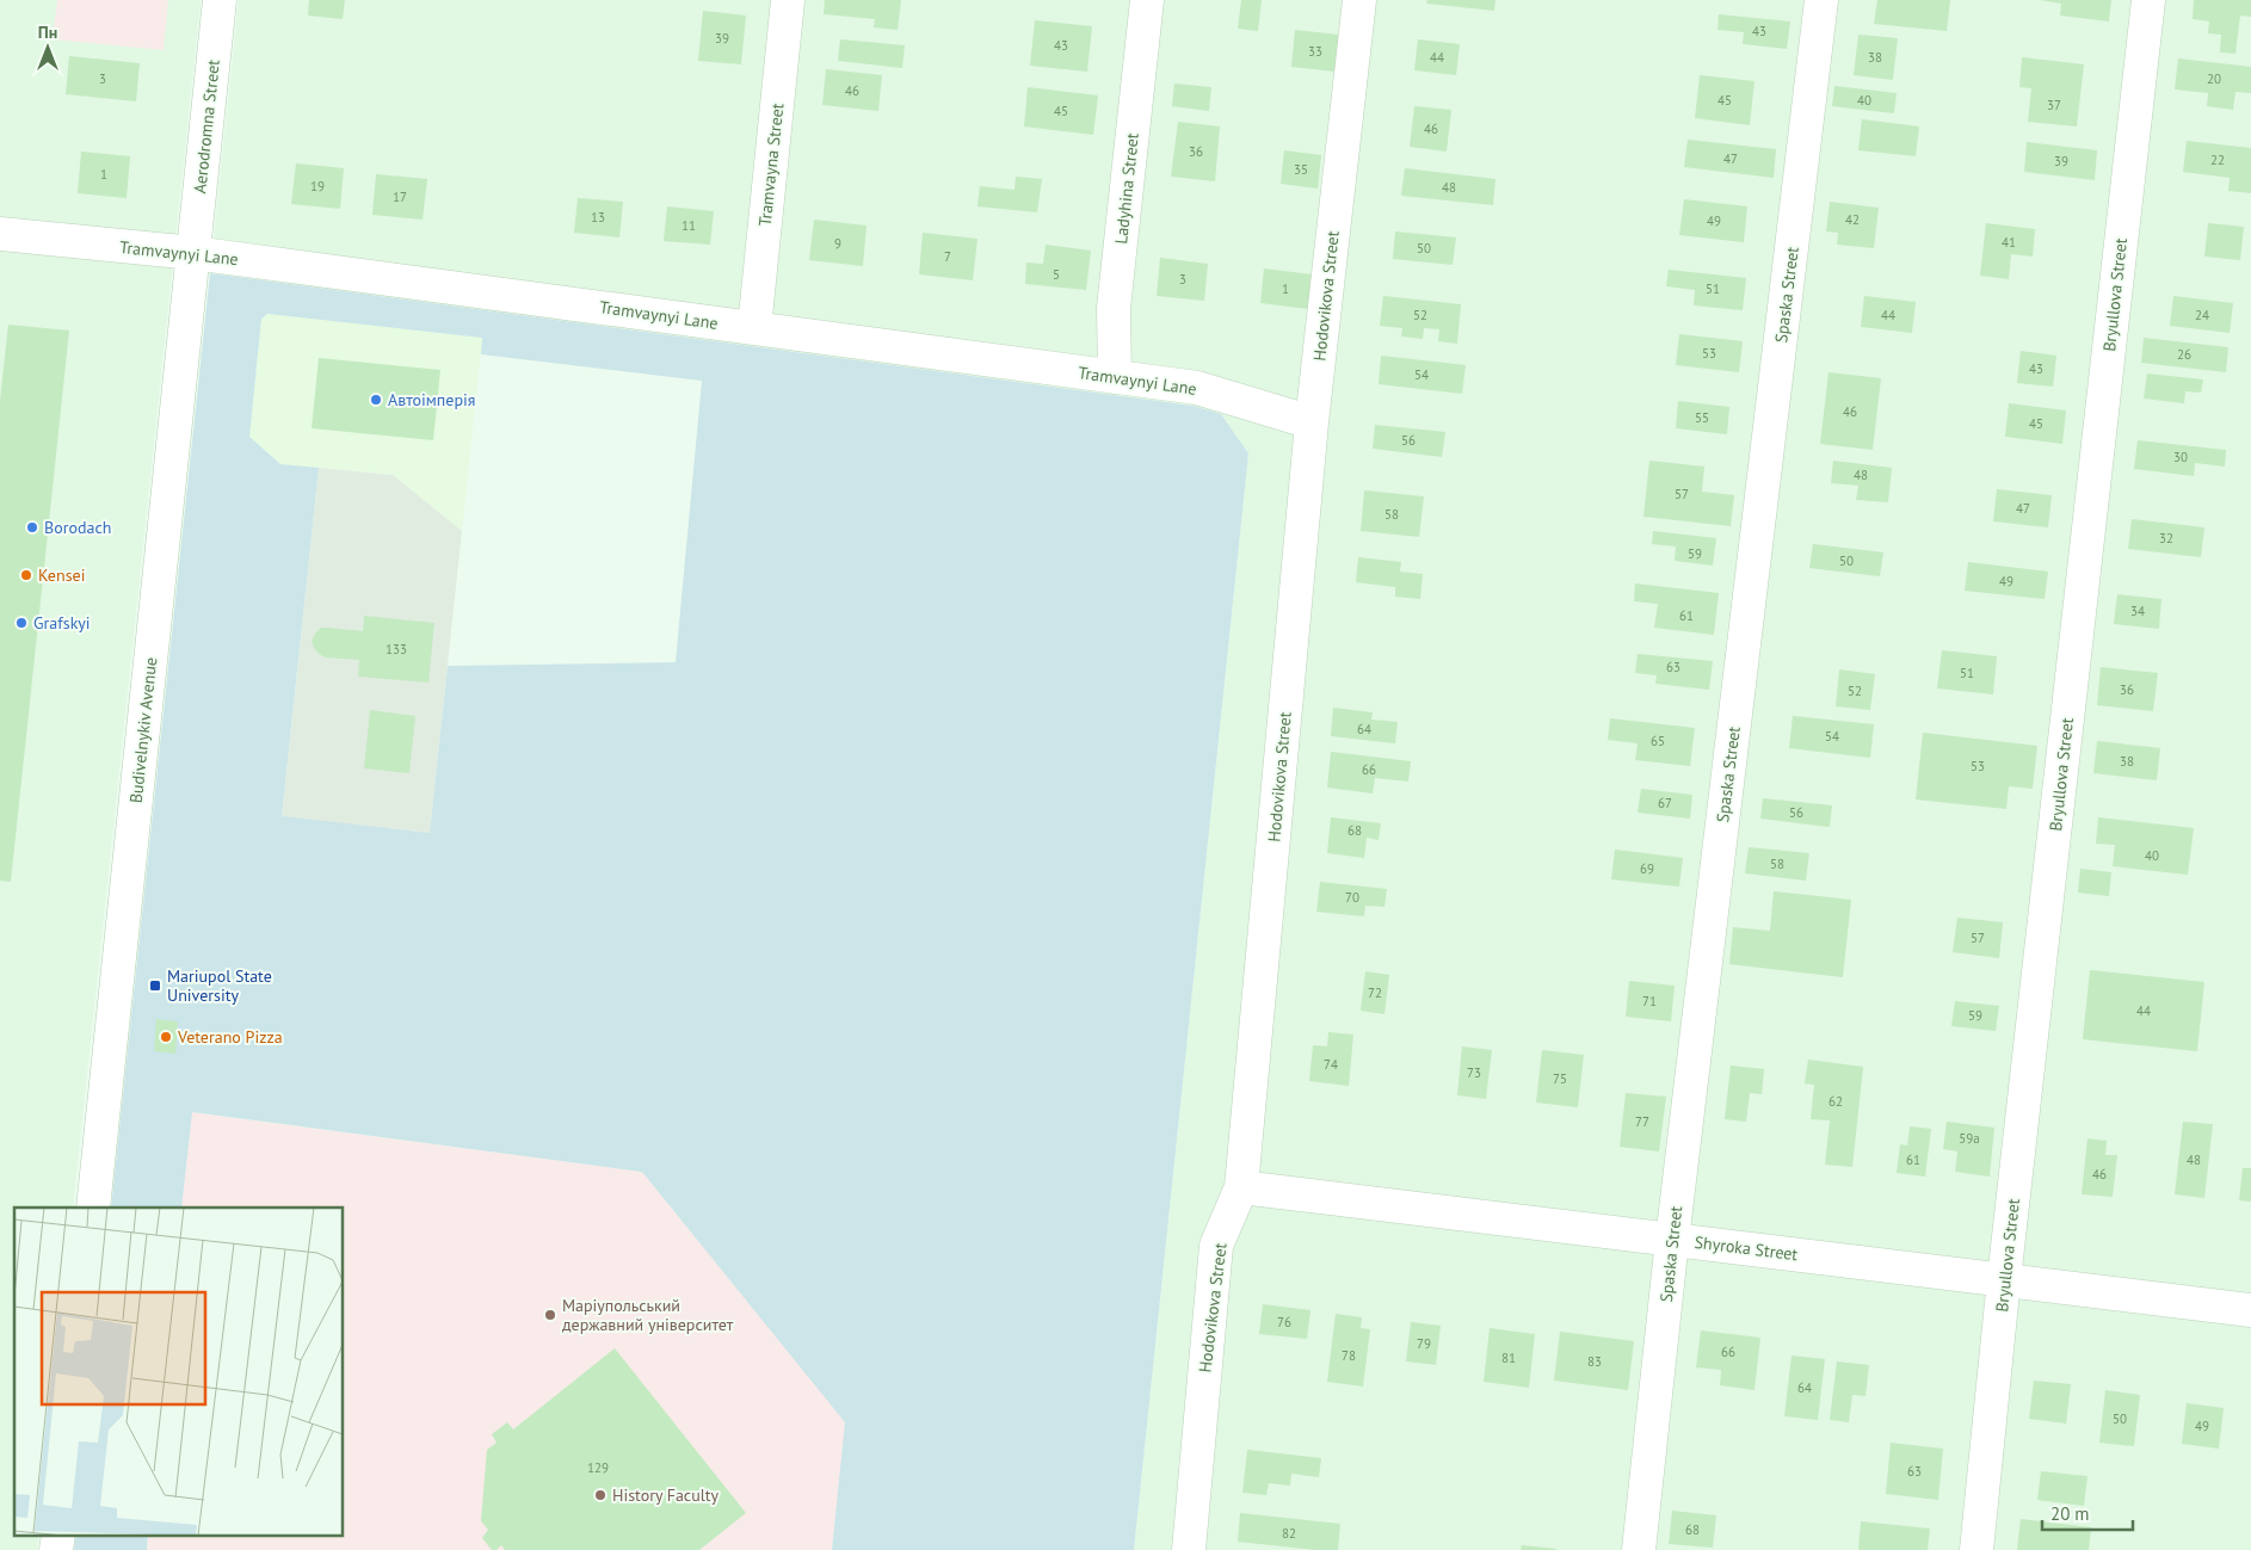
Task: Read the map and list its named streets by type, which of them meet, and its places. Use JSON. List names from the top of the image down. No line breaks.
{"streets":{"street":["Aerodromna Street","Tramvayna Street","Ladyhina Street","Tramvaynyi Lane","Spaska Street","Bryullova Street","Hodovikova Street","Budivelnykiv Avenue","Shyroka Street"]},"crossings":[["Aerodromna Street","Tramvaynyi Lane"],["Aerodromna Street","Budivelnykiv Avenue"],["Tramvayna Street","Tramvaynyi Lane"],["Ladyhina Street","Tramvaynyi Lane"],["Tramvaynyi Lane","Hodovikova Street"],["Tramvaynyi Lane","Budivelnykiv Avenue"],["Spaska Street","Shyroka Street"],["Bryullova Street","Shyroka Street"],["Hodovikova Street","Shyroka Street"]],"places":{"other":["Автоімперія","Borodach","Kensei","Grafskyi","Veterano Pizza","Маріупольський державний університет","History Faculty"],"transit":["Mariupol State University"]},"house_numbers":["43","39","43","33","44","38","3","20","46","45","40","37","45","46","36","47","22","39","35","1","19","48","17","13","42","49","11","41","9","50","7","5","3","1","51","52","44","24","53","26","43","54","46","55","45","56","30","48","57","47","58","32","59","50","49","34","61","133","63","51","36","52","64","54","65","38","53","66","67","56","68","40","58","69","70","57","72","71","44","59","74","73","75","62","77","59а","61","48","46","76","79","66","78","81","83","64","50","49","129","63","68","82"],"scale_bar":"20 m","north":"top"}
